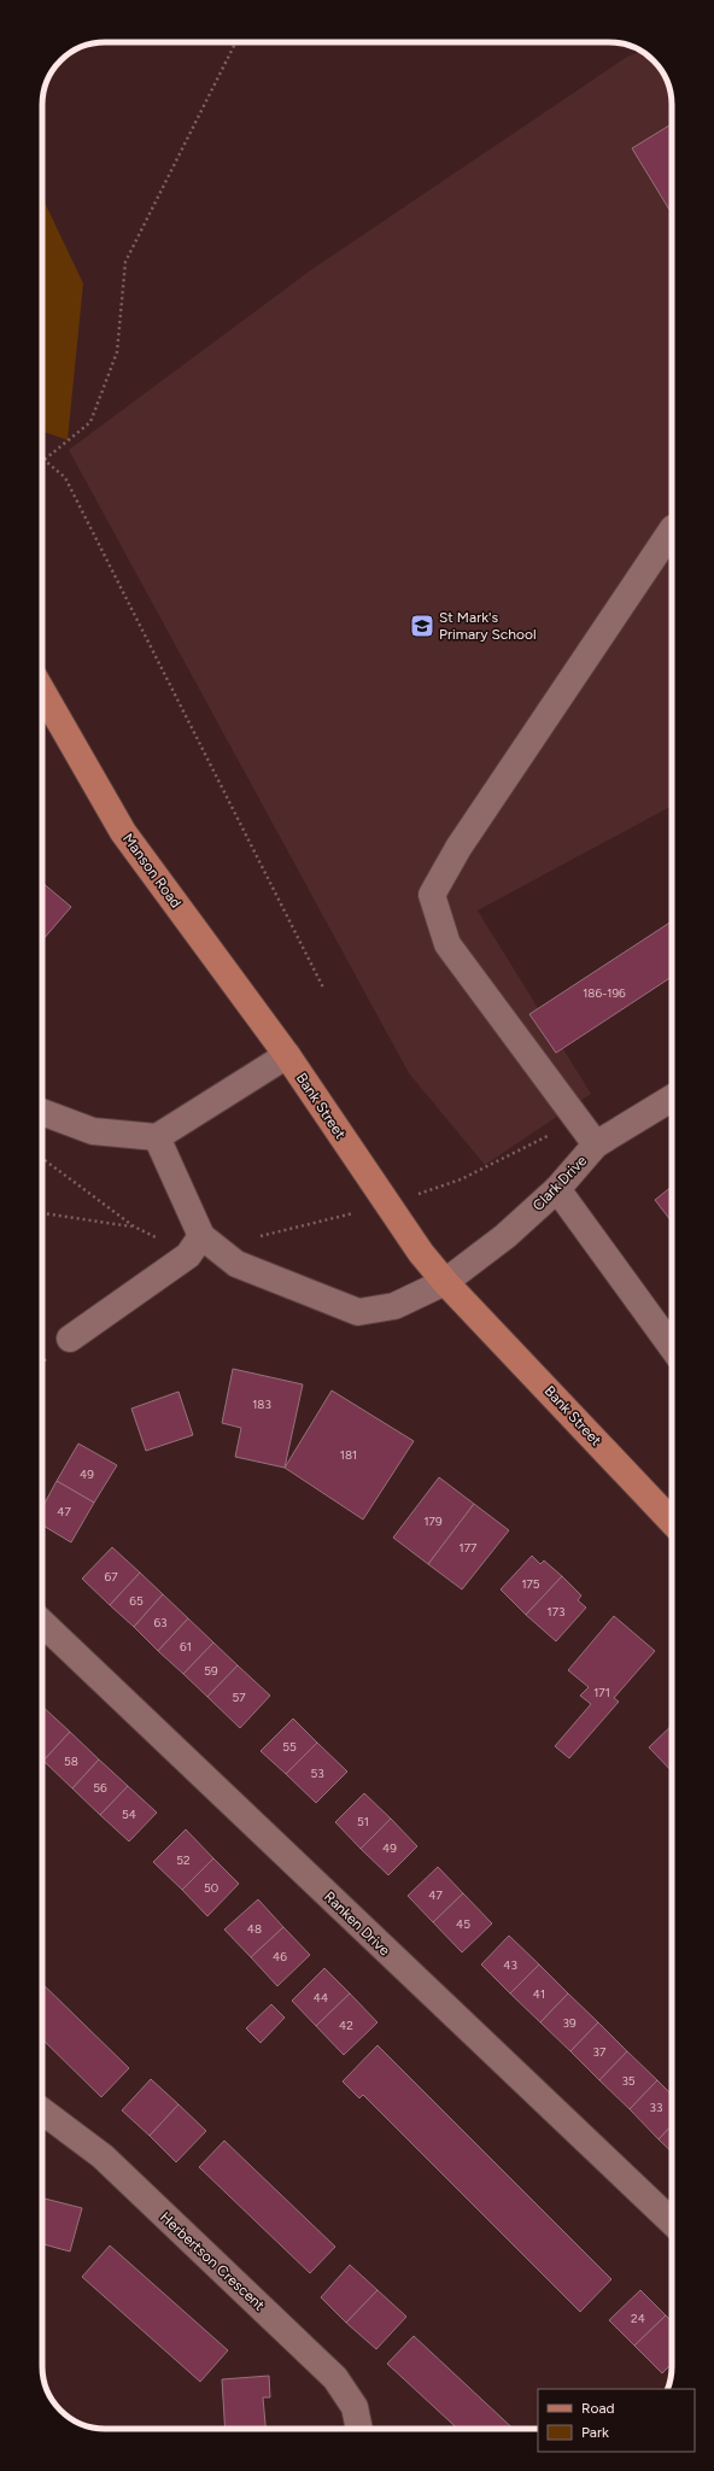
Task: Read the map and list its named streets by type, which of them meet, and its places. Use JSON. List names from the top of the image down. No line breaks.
{"streets":{"main road":["Manson Road","Bank Street"],"street":["Clark Drive","Ranken Drive","Herbertson Crescent"]},"crossings":[["Manson Road","Bank Street"],["Bank Street","Clark Drive"]],"places":{"school or university":["St Mark's Primary School"]},"house_numbers":["186-196","183","181","49","47","179","177","67","175","65","173","63","61","59","171","57","55","58","53","56","54","51","49","52","50","47","45","48","46","43","41","44","39","42","37","35","33","24"],"legend":["Road","Park"]}
